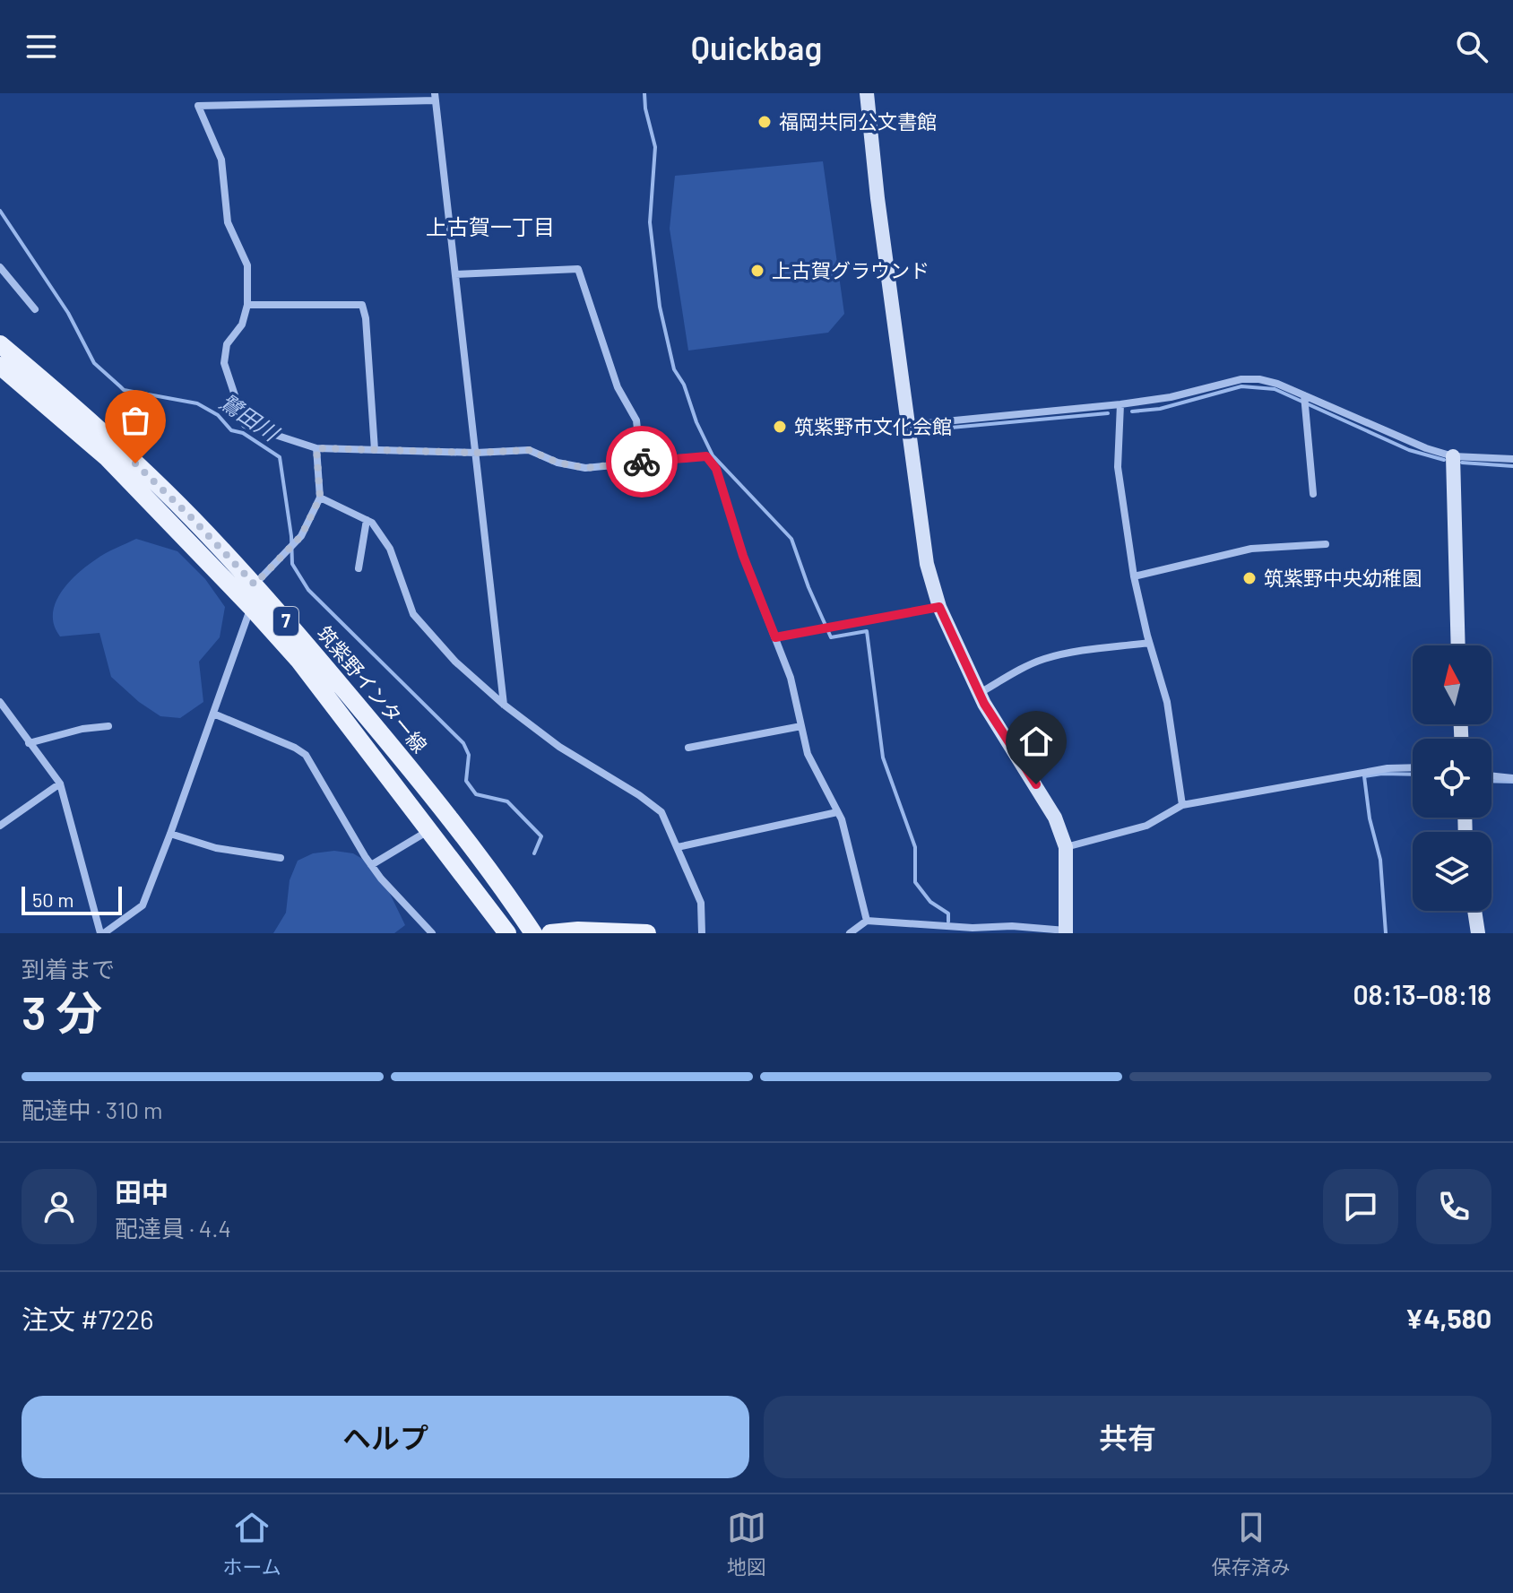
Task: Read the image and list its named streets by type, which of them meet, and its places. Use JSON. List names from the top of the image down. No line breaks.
{"streets":{"main road":["7","筑紫野インター線"]},"districts":["上古賀一丁目"],"water":["鷺田川"],"places":["福岡共同公文書館","上古賀グラウンド","筑紫野市文化会館","筑紫野中央幼稚園"],"scale_bar":"50 m","north":"top","page":{"header":"Quickbag","scale":"50 m","heading":["3 分","到着まで","08:13–08:18"],"panel":["田中","配達員 · 4.4","注文 #7226","¥4,580"],"bar":"配達中 · 310 m","buttons":["ヘルプ","共有"],"tabs":["ホーム","地図","保存済み"]}}
